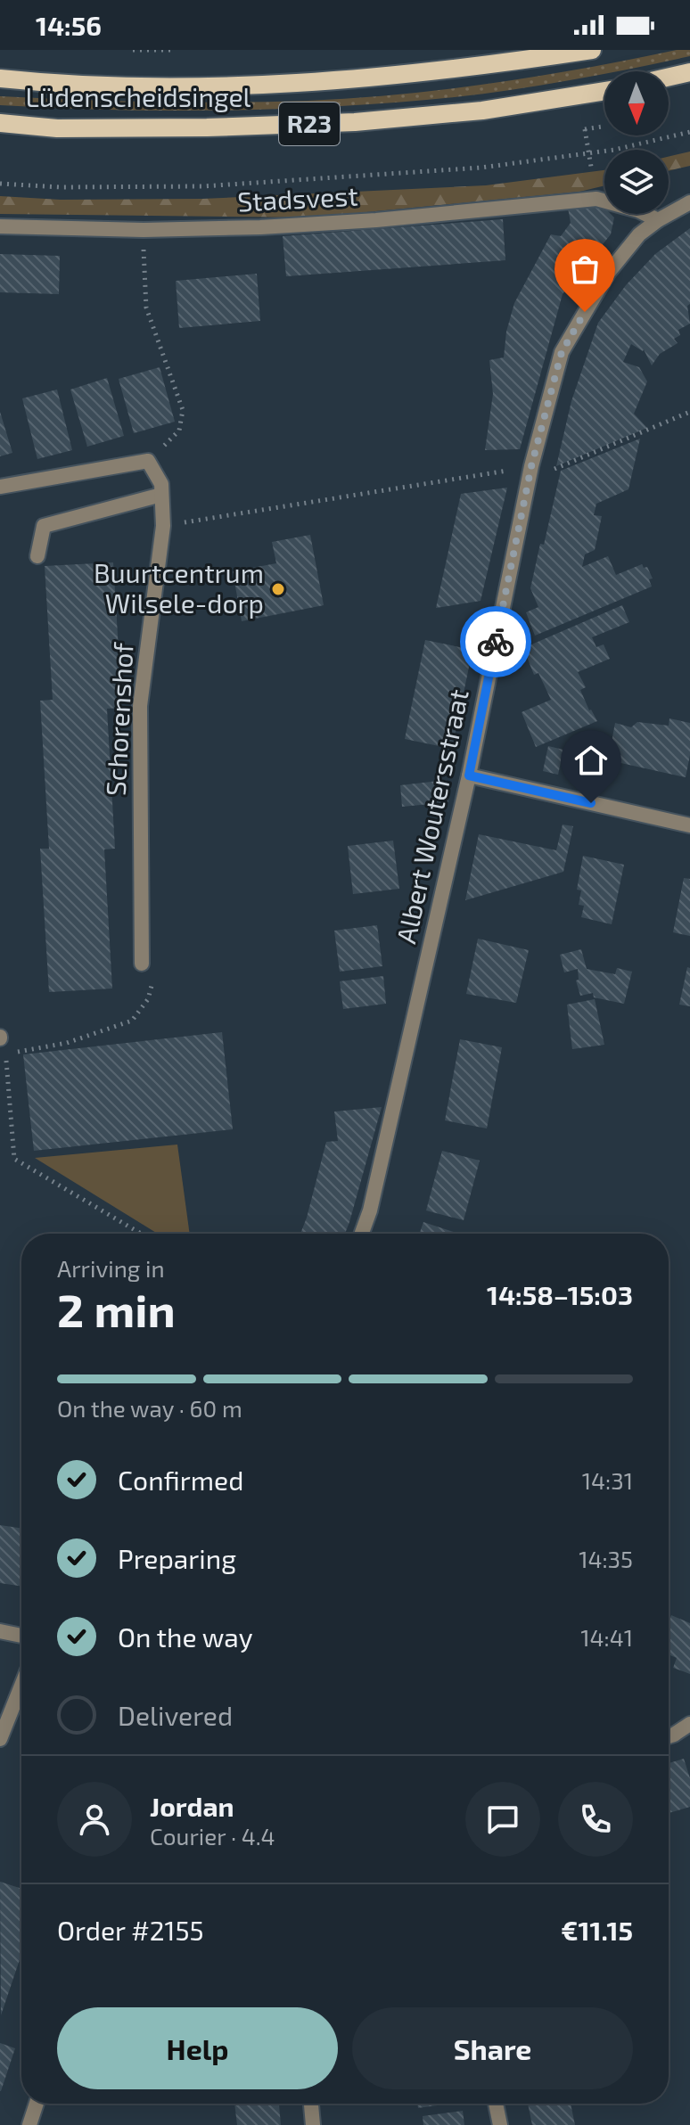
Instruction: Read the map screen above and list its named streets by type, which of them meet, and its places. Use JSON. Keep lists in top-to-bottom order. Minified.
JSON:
{"streets":{"main road":["Lüdenscheidsingel","R23"],"street":["Stadsvest","Schorenshof","Albert Woutersstraat"]},"crossings":[["Stadsvest","Albert Woutersstraat"]],"places":["Buurtcentrum Wilsele-dorp"],"north":"bottom","page":{"status":"14:56","heading":["2 min","Arriving in","14:58–15:03"],"panel":["Jordan","Courier · 4.4","Order #2155","€11.15"],"bar":"On the way · 60 m","list":[["Confirmed","14:31"],["Preparing","14:35"],["On the way","14:41"],"Delivered"],"buttons":["Help","Share"]}}
